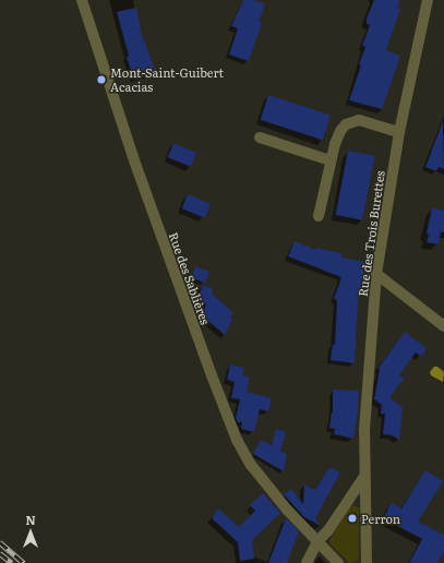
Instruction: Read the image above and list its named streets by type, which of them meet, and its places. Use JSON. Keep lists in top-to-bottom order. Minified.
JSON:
{"streets":{"street":["Rue des Trois Burettes","Rue des Sablières"]},"places":["Mont-Saint-Guibert Acacias","Perron"],"north":"top"}
